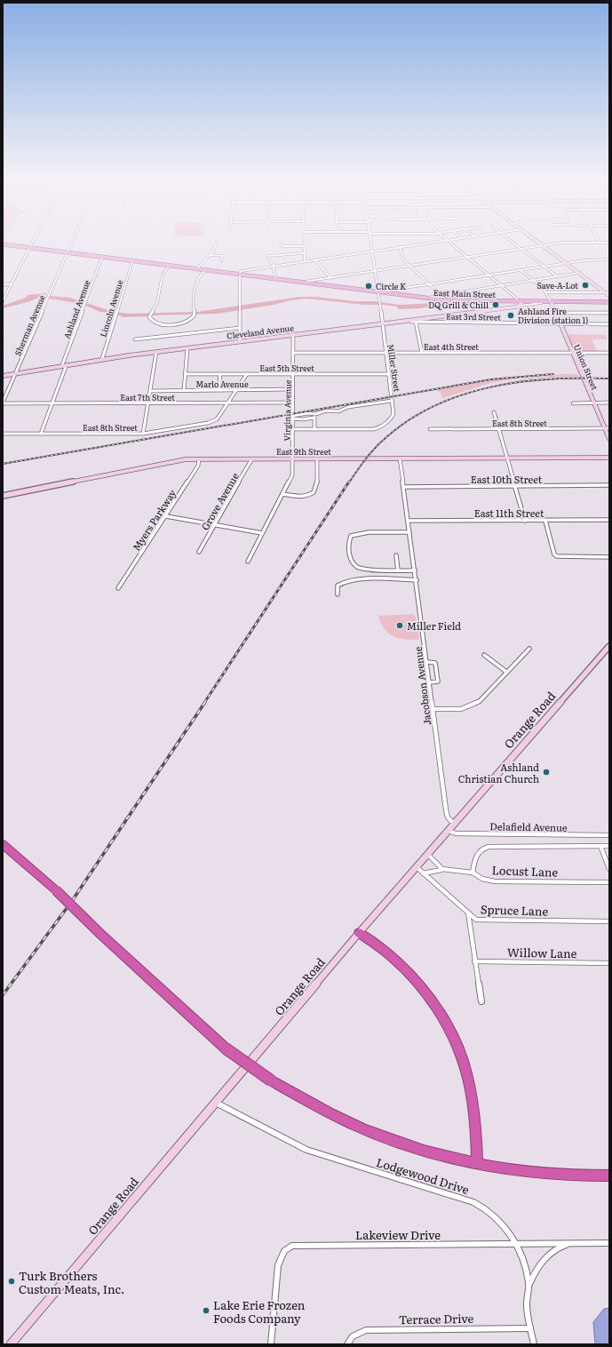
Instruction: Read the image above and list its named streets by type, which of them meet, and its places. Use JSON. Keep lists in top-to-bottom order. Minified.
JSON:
{"streets":{"main road":["East Main Street","Cleveland Avenue","Union Street","East 9th Street","Orange Road"],"street":["Lincoln Avenue","Ashland Avenue","East 3rd Street","Sherman Avenue","East 4th Street","East 5th Street","Miller Street","Marlo Avenue","East 7th Street","Virginia Avenue","East 8th Street","East 10th Street","Grove Avenue","East 11th Street","Myers Parkway","Jacobson Avenue","Delafield Avenue","Locust Lane","Spruce Lane","Willow Lane","Lodgewood Drive","Lakeview Drive","Terrace Drive"]},"crossings":[["East Main Street","Lincoln Avenue"],["East Main Street","Ashland Avenue"],["East Main Street","Sherman Avenue"],["East Main Street","Cleveland Avenue"],["East Main Street","Union Street"],["East Main Street","Miller Street"],["Lincoln Avenue","Cleveland Avenue"],["Ashland Avenue","Cleveland Avenue"],["Ashland Avenue","East 7th Street"],["Ashland Avenue","East 8th Street"],["East 3rd Street","Cleveland Avenue"],["East 3rd Street","Union Street"],["Sherman Avenue","Cleveland Avenue"],["Sherman Avenue","East 7th Street"],["Cleveland Avenue","Miller Street"],["Cleveland Avenue","Virginia Avenue"],["East 4th Street","Union Street"],["East 4th Street","Miller Street"],["East 4th Street","Virginia Avenue"],["Union Street","East 8th Street"],["East 5th Street","Miller Street"],["East 5th Street","Virginia Avenue"],["Marlo Avenue","Virginia Avenue"],["East 7th Street","Virginia Avenue"],["East 7th Street","East 8th Street"],["Virginia Avenue","East 9th Street"],["East 9th Street","Grove Avenue"],["East 9th Street","Myers Parkway"],["East 9th Street","Jacobson Avenue"],["East 10th Street","Jacobson Avenue"],["East 11th Street","Jacobson Avenue"],["Jacobson Avenue","Orange Road"],["Orange Road","Delafield Avenue"],["Orange Road","Spruce Lane"],["Orange Road","Lodgewood Drive"],["Locust Lane","Spruce Lane"],["Lodgewood Drive","Lakeview Drive"],["Lodgewood Drive","Terrace Drive"]],"places":["Save-A-Lot","Circle K","DQ Grill & Chill","Ashland Fire Division (station 1)","Miller Field","Ashland Christian Church","Turk Brothers Custom Meats, Inc.","Lake Erie Frozen Foods Company"]}
